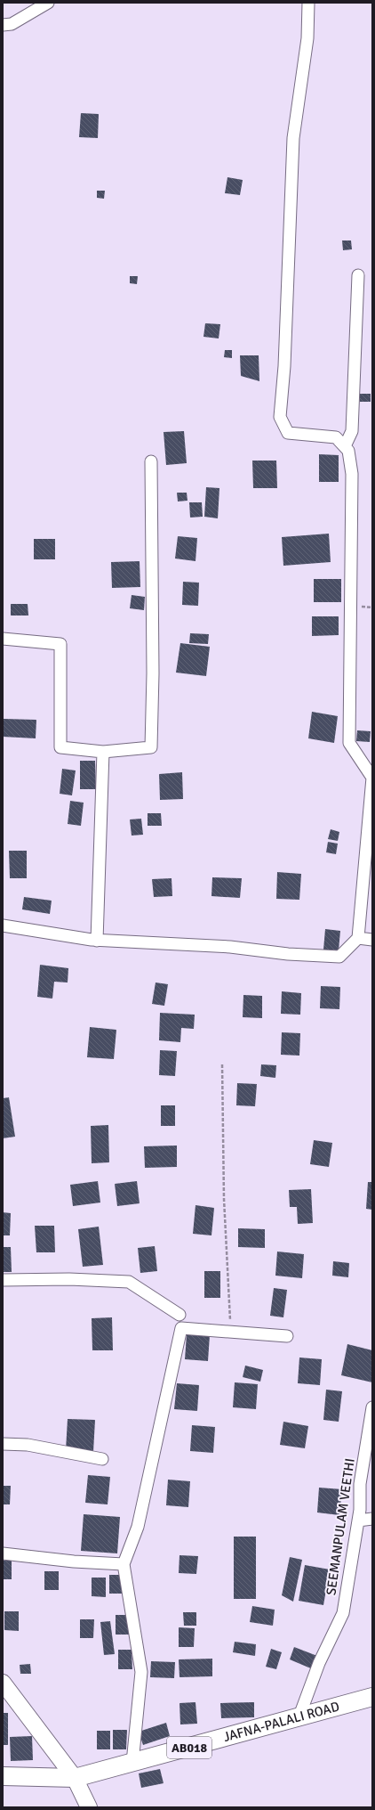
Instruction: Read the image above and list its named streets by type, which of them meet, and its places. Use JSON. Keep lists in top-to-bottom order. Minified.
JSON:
{"streets":{"main road":["JAFNA-PALALI ROAD","AB018"],"street":["SEEMANPULAM VEETHI"]},"crossings":[["SEEMANPULAM VEETHI","JAFNA-PALALI ROAD"]]}
